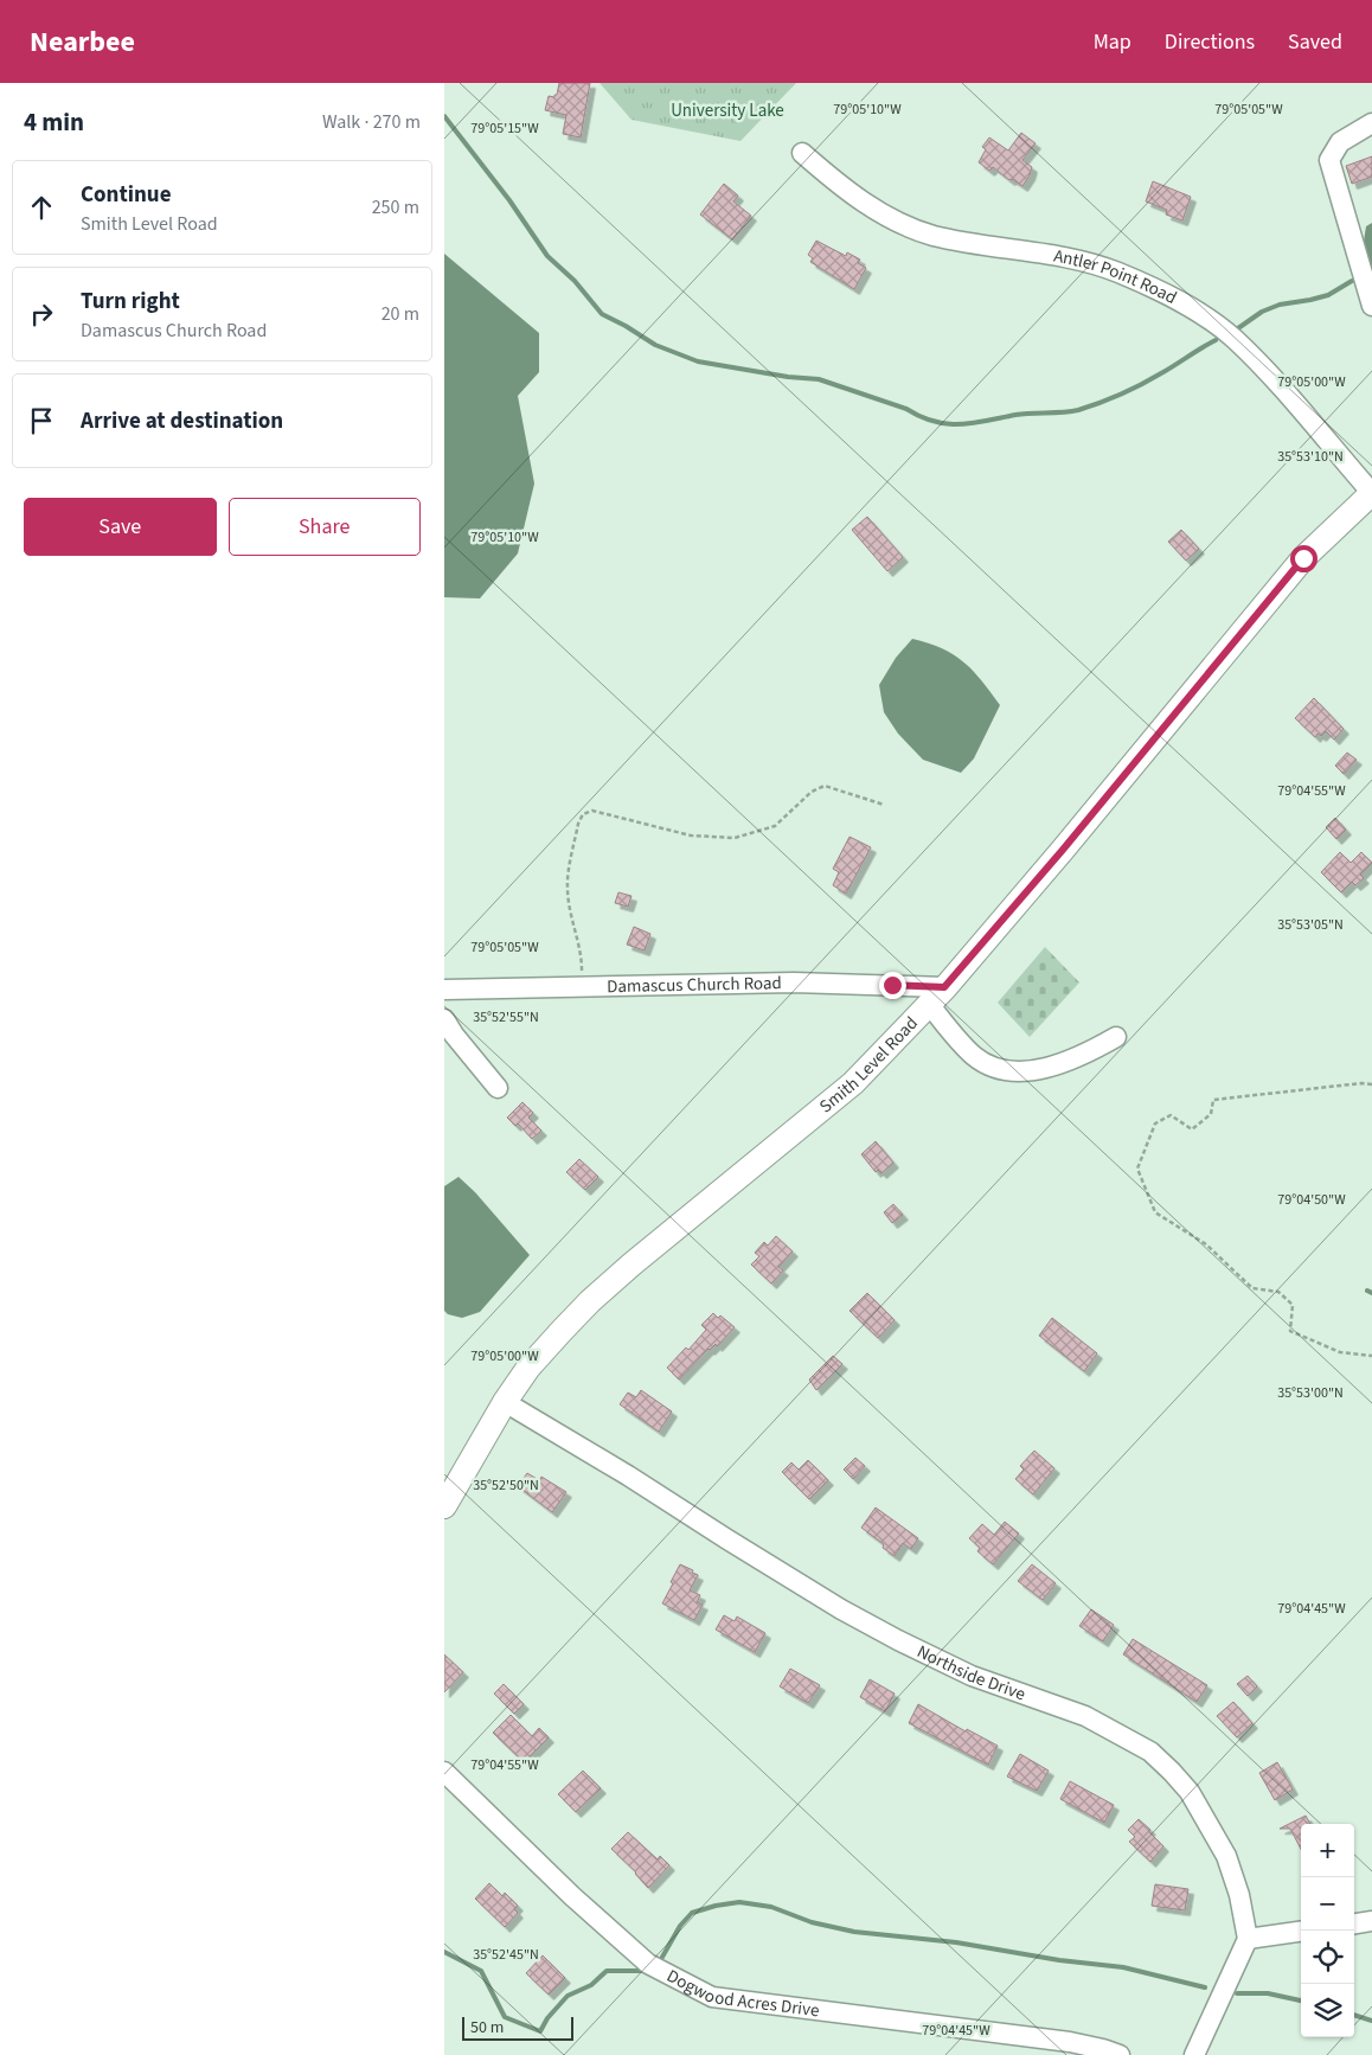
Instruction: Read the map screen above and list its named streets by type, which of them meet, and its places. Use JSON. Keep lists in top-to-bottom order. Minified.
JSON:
{"streets":{"main road":["Smith Level Road"],"street":["Antler Point Road","Damascus Church Road","Northside Drive","Dogwood Acres Drive"]},"crossings":[["Antler Point Road","Smith Level Road"],["Damascus Church Road","Smith Level Road"],["Smith Level Road","Northside Drive"]],"parks":["University Lake"],"scale_bar":"50 m","page":{"header":"Nearbee","nav":["Map","Directions","Saved"],"heading":["4 min","Walk · 270 m"],"list":[["Continue","Smith Level Road","250 m"],["Turn right","Damascus Church Road","20 m"],"Arrive at destination"],"buttons":["Save","Share"],"map_buttons":["+","−"],"scale":"50 m"},"coordinates":["79°05'10\"W","79°05'05\"W","79°05'15\"W","79°05'00\"W","35°53'10\"N","79°04'55\"W","35°53'05\"N","35°52'55\"N","79°04'50\"W","35°53'00\"N","35°52'50\"N","79°04'45\"W","35°52'45\"N"]}
